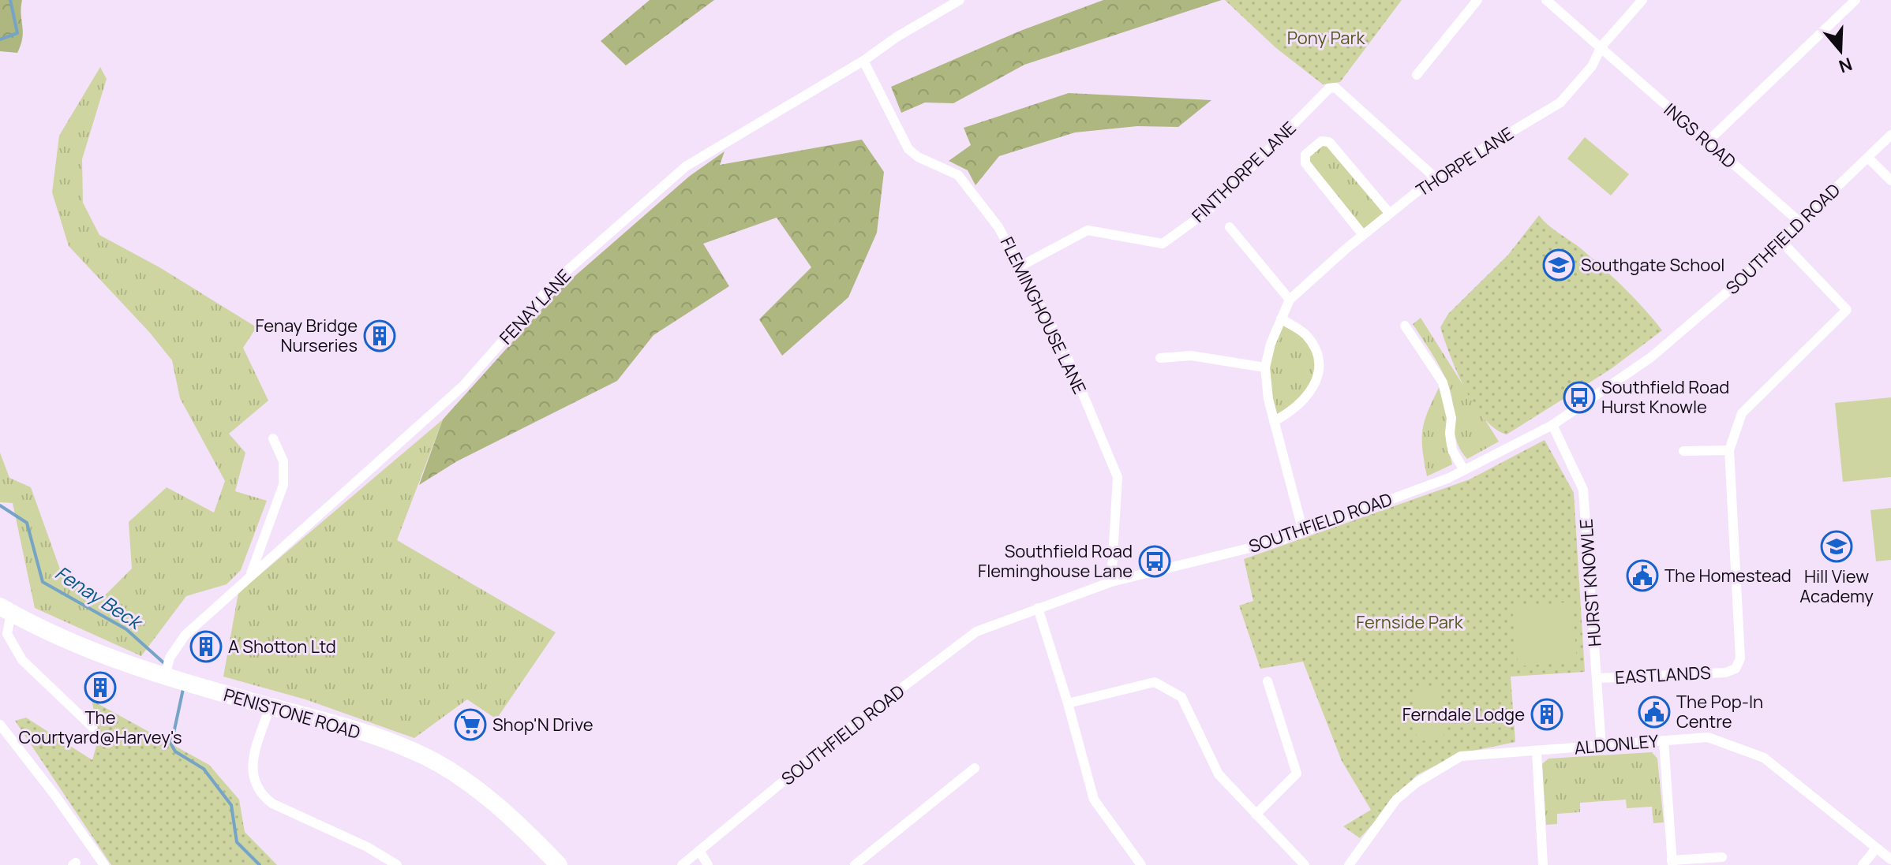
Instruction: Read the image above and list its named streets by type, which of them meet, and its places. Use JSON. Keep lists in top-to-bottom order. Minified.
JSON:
{"streets":{"highway":["PENISTONE ROAD"],"street":["INGS ROAD","THORPE LANE","FINTHORPE LANE","SOUTHFIELD ROAD","FENAY LANE","FLEMINGHOUSE LANE","HURST KNOWLE","EASTLANDS","ALDONLEY"]},"crossings":[["INGS ROAD","THORPE LANE"],["INGS ROAD","SOUTHFIELD ROAD"],["THORPE LANE","FINTHORPE LANE"],["THORPE LANE","SOUTHFIELD ROAD"],["FINTHORPE LANE","FLEMINGHOUSE LANE"],["SOUTHFIELD ROAD","FLEMINGHOUSE LANE"],["SOUTHFIELD ROAD","HURST KNOWLE"],["SOUTHFIELD ROAD","EASTLANDS"],["FENAY LANE","FLEMINGHOUSE LANE"],["FENAY LANE","PENISTONE ROAD"],["HURST KNOWLE","EASTLANDS"],["HURST KNOWLE","ALDONLEY"]],"water":["Fenay Beck"],"parks":["Pony Park","Fernside Park"],"places":{"school or university":["Southgate School","Hill View Academy"],"building":["Fenay Bridge Nurseries","A Shotton Ltd","The Courtyard@Harvey's","Ferndale Lodge"],"bus stop":["Southfield Road Hurst Knowle","Southfield Road Fleminghouse Lane"],"public building":["The Homestead","The Pop-In Centre"],"supermarket":["Shop'N Drive"]},"north":"bottom"}
